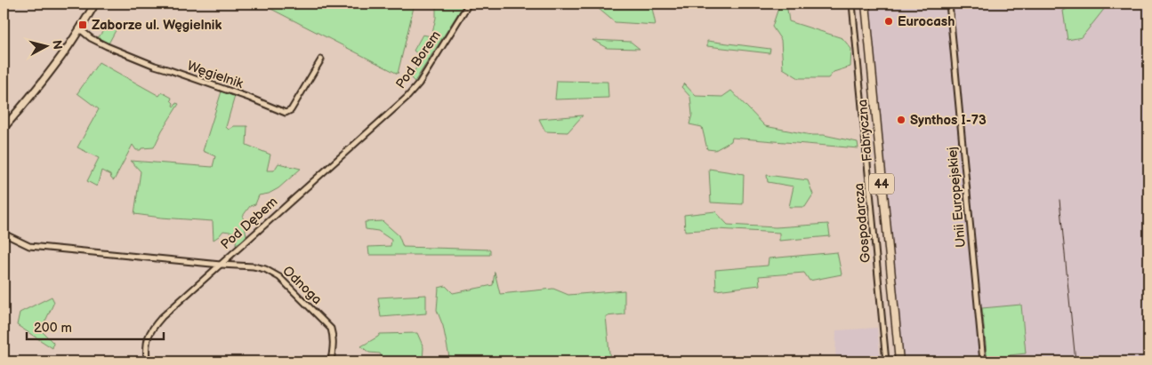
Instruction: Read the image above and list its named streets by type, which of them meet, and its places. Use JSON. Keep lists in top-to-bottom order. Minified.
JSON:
{"streets":{"main road":["Fabryczna","44"],"street":["Pod Borem","Węgielnik","Unii Europejskiej","Pod Dębem","Gospodarcza","Odnoga"]},"crossings":[["Pod Borem","Pod Dębem"],["Pod Dębem","Odnoga"]],"places":{"other":["Eurocash","Synthos I-73"],"transit":["Zaborze ul. Węgielnik"]},"scale_bar":"200 m","north":"right"}
